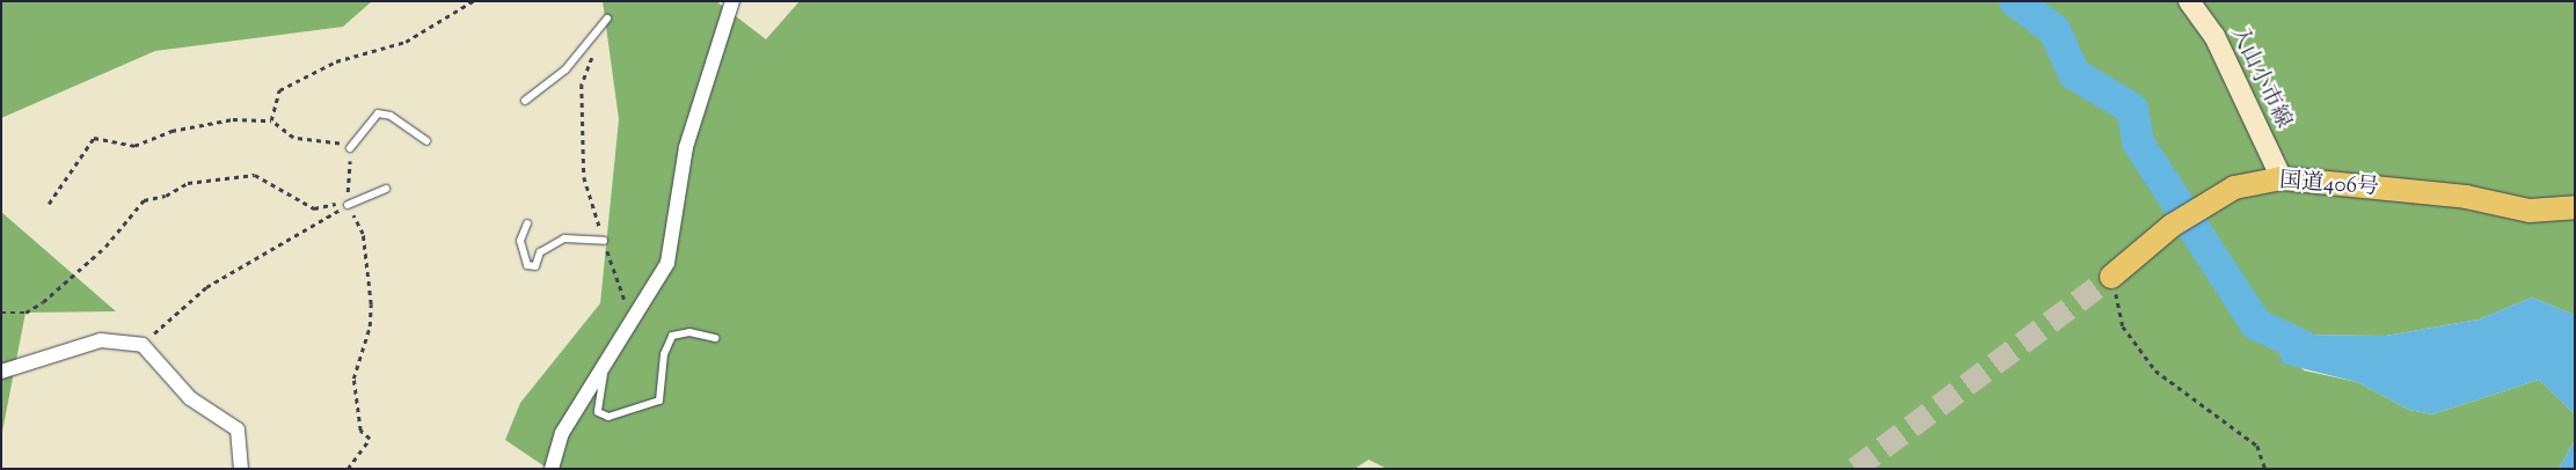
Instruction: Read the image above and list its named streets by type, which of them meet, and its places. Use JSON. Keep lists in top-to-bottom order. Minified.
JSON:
{"streets":{"highway":["国道406号"],"main road":["入山小市線"]},"crossings":[["入山小市線","国道406号"]]}
